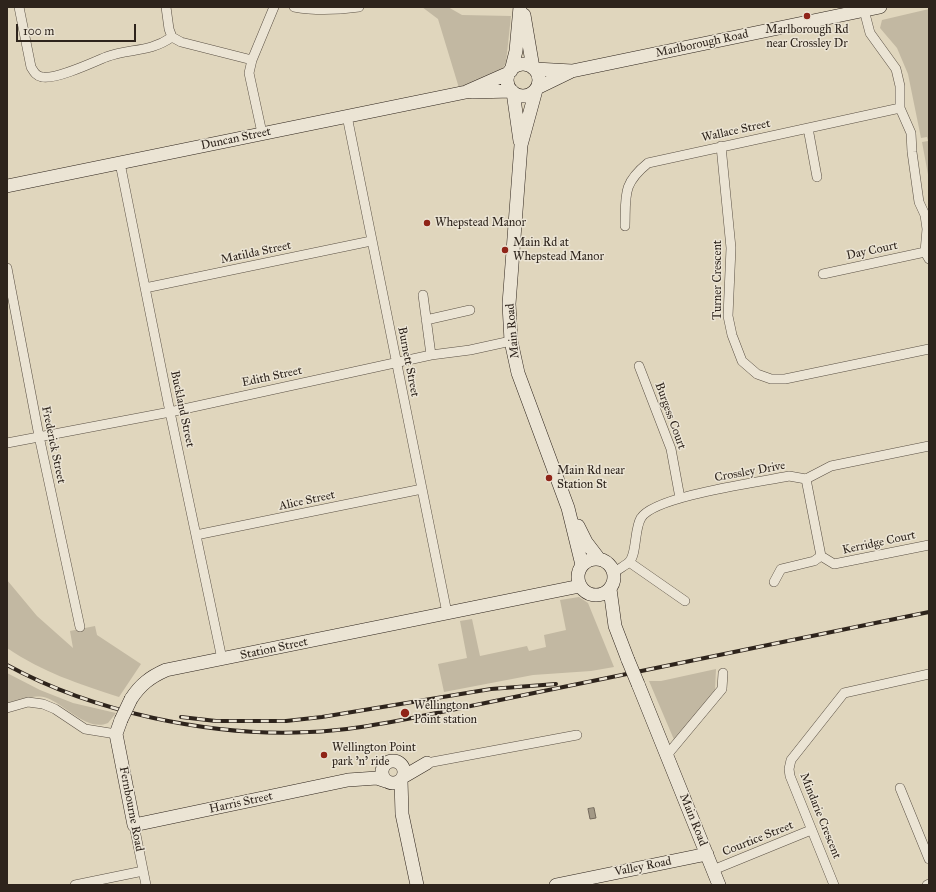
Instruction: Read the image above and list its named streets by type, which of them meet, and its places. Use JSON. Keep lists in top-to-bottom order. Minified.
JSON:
{"streets":{"street":["Marlborough Road","Wallace Street","Duncan Street","Day Court","Matilda Street","Turner Crescent","Main Road","Burnett Street","Edith Street","Buckland Street","Burgess Court","Frederick Street","Crossley Drive","Alice Street","Kerridge Court","Station Street","Harris Street","Fernbourne Road","Mindarie Crescent","Courtice Street","Valley Road"]},"crossings":[["Marlborough Road","Duncan Street"],["Marlborough Road","Main Road"],["Wallace Street","Turner Crescent"],["Duncan Street","Main Road"],["Duncan Street","Burnett Street"],["Duncan Street","Buckland Street"],["Matilda Street","Burnett Street"],["Matilda Street","Buckland Street"],["Main Road","Edith Street"],["Main Road","Station Street"],["Main Road","Courtice Street"],["Main Road","Valley Road"],["Burnett Street","Edith Street"],["Burnett Street","Alice Street"],["Burnett Street","Station Street"],["Edith Street","Buckland Street"],["Edith Street","Frederick Street"],["Buckland Street","Alice Street"],["Buckland Street","Station Street"],["Burgess Court","Crossley Drive"],["Station Street","Fernbourne Road"],["Harris Street","Fernbourne Road"],["Mindarie Crescent","Courtice Street"]],"places":["Marlborough Rd near Crossley Dr","Whepstead Manor","Main Rd at Whepstead Manor","Main Rd near Station St","Wellington Point station","Wellington Point park 'n' ride"],"scale_bar":"100 m"}
